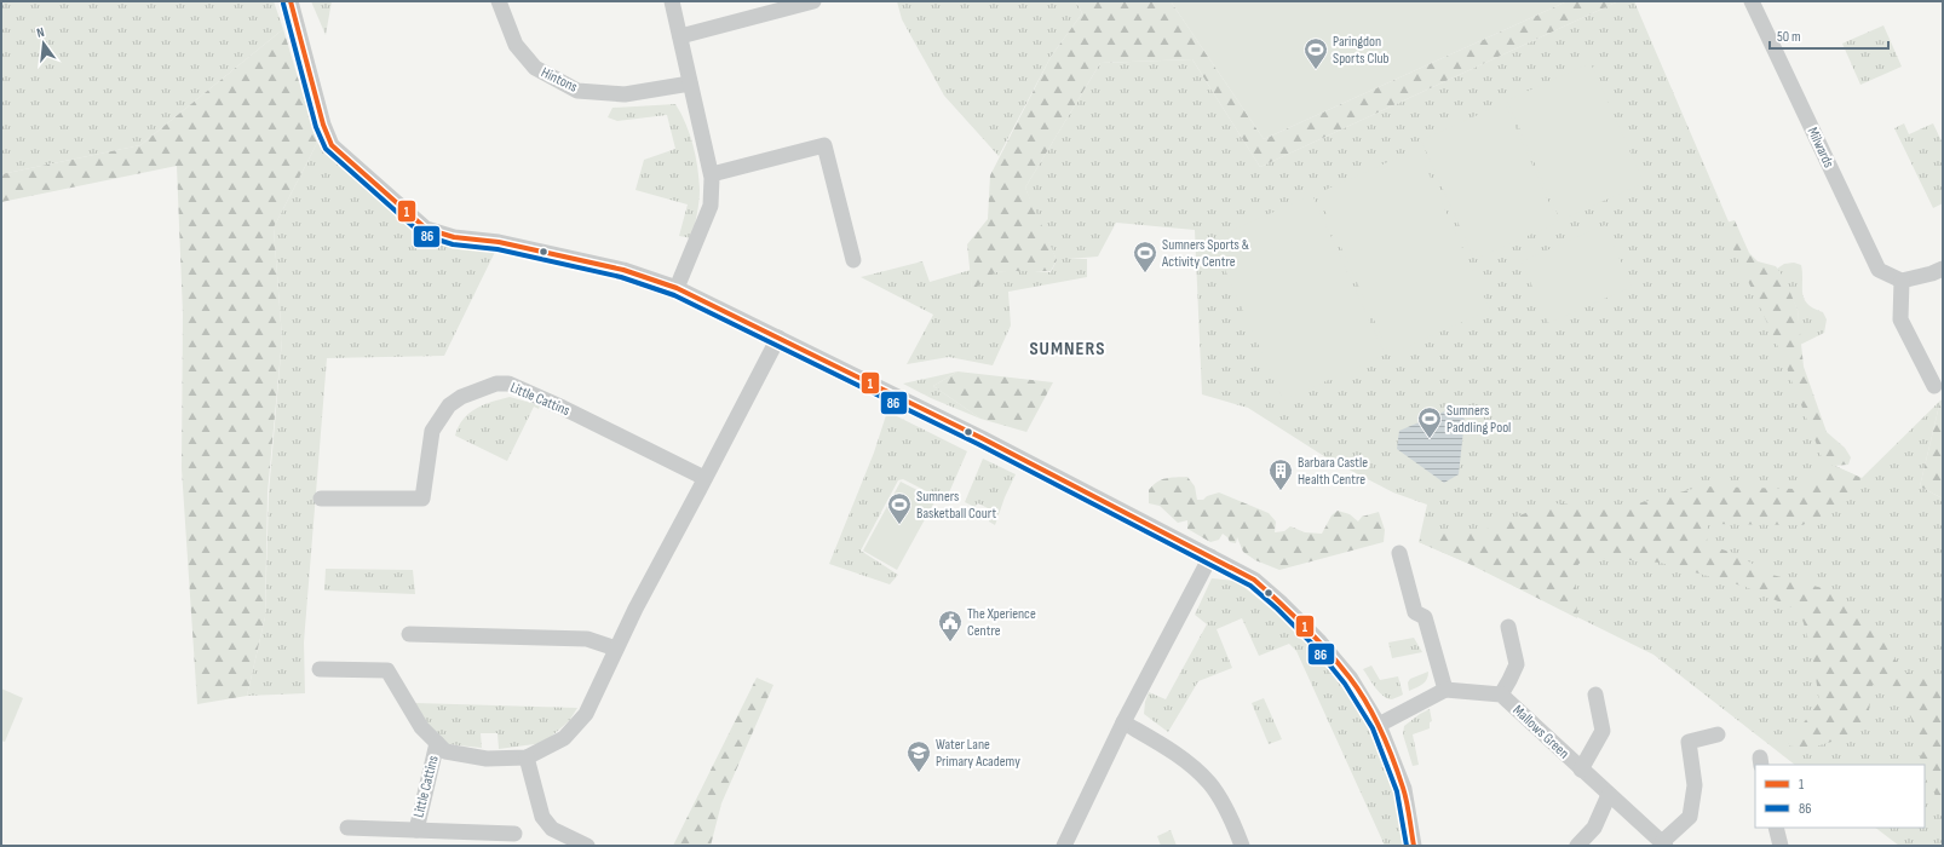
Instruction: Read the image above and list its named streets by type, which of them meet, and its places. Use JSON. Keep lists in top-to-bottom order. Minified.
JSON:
{"streets":{"street":["Hintons","Milwards","Little Cattins","Mallows Green"]},"districts":["SUMNERS"],"places":{"sports":["Paringdon Sports Club","Sumners Sports & Activity Centre","Sumners Paddling Pool","Sumners Basketball Court"],"building":["Barbara Castle Health Centre"],"public building":["The Xperience Centre"],"school or university":["Water Lane Primary Academy"]},"lines":["transit line 1","transit line 86"],"legend":["1","86"],"scale_bar":"50 m","north":"top"}
